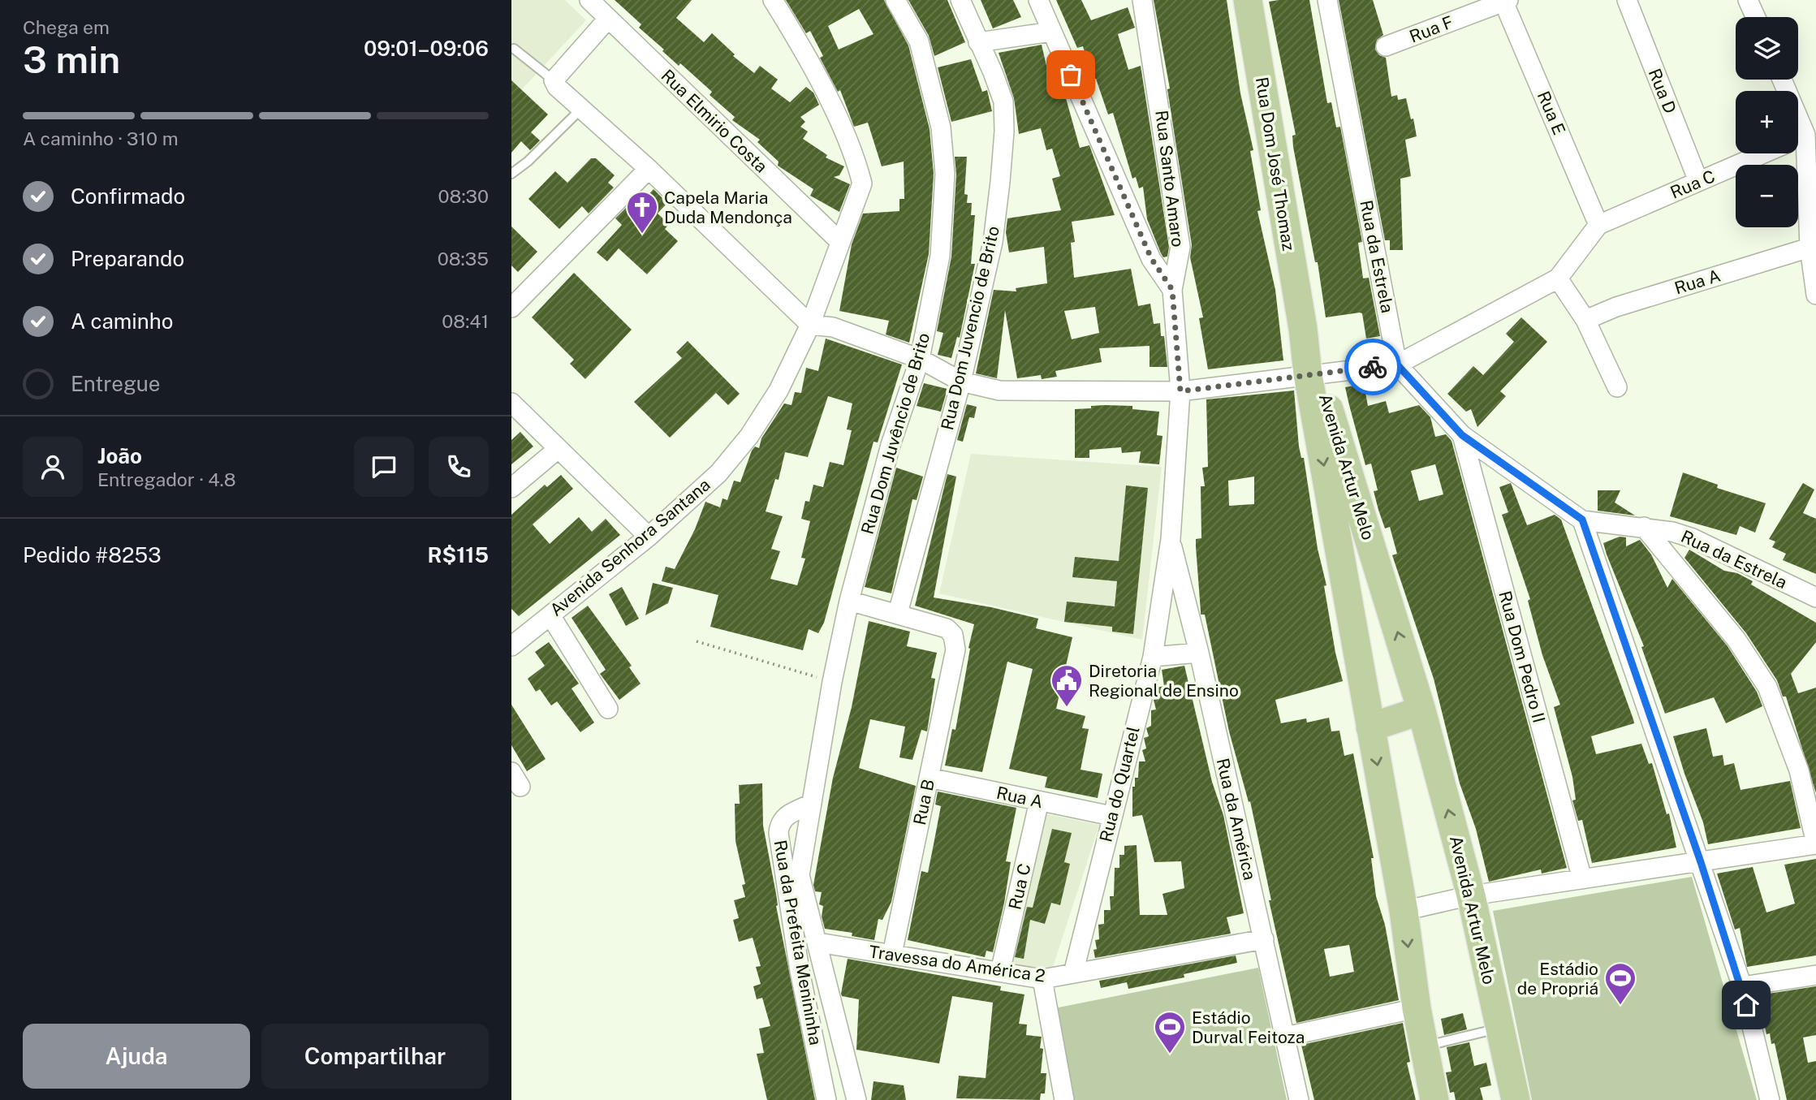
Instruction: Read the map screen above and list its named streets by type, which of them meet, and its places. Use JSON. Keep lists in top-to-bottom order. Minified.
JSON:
{"streets":{"main road":["Rua Dom José Thomaz","Avenida Artur Melo"],"street":["Rua F","Rua D","Rua E","Rua Elmirio Costa","Rua Santo Amaro","Rua C","Rua da Estrela","Rua A","Rua Dom Juvencio de Brito","Rua Dom Juvêncio de Brito","Avenida Senhora Santana","Rua Dom Pedro II","Rua do Quartel","Rua B","Rua da América","Rua da Prefeita Menininha","Travessa do América 2"]},"crossings":[["Rua F","Rua E"],["Rua D","Rua C"],["Rua E","Rua C"],["Rua Elmirio Costa","Avenida Senhora Santana"],["Rua Dom José Thomaz","Avenida Artur Melo"],["Rua Santo Amaro","Rua do Quartel"],["Rua C","Rua A"],["Rua C","Travessa do América 2"],["Rua da Estrela","Rua Dom Pedro II"],["Rua A","Rua do Quartel"],["Rua A","Rua B"],["Rua Dom Juvencio de Brito","Rua B"],["Rua Dom Juvêncio de Brito","Rua da Prefeita Menininha"],["Rua do Quartel","Rua da América"],["Rua do Quartel","Travessa do América 2"],["Rua B","Travessa do América 2"],["Rua da América","Travessa do América 2"]],"places":{"church":["Capela Maria Duda Mendonça"],"public building":["Diretoria Regional de Ensino"],"sports":["Estádio de Propriá","Estádio Durval Feitoza"]},"page":{"heading":["3 min","Chega em","09:01–09:06"],"panel":["João","Entregador · 4.8","Pedido #8253","R$115"],"map_buttons":["+","−"],"bar":"A caminho · 310 m","list":[["Confirmado","08:30"],["Preparando","08:35"],["A caminho","08:41"],"Entregue"],"buttons":["Ajuda","Compartilhar"]}}
